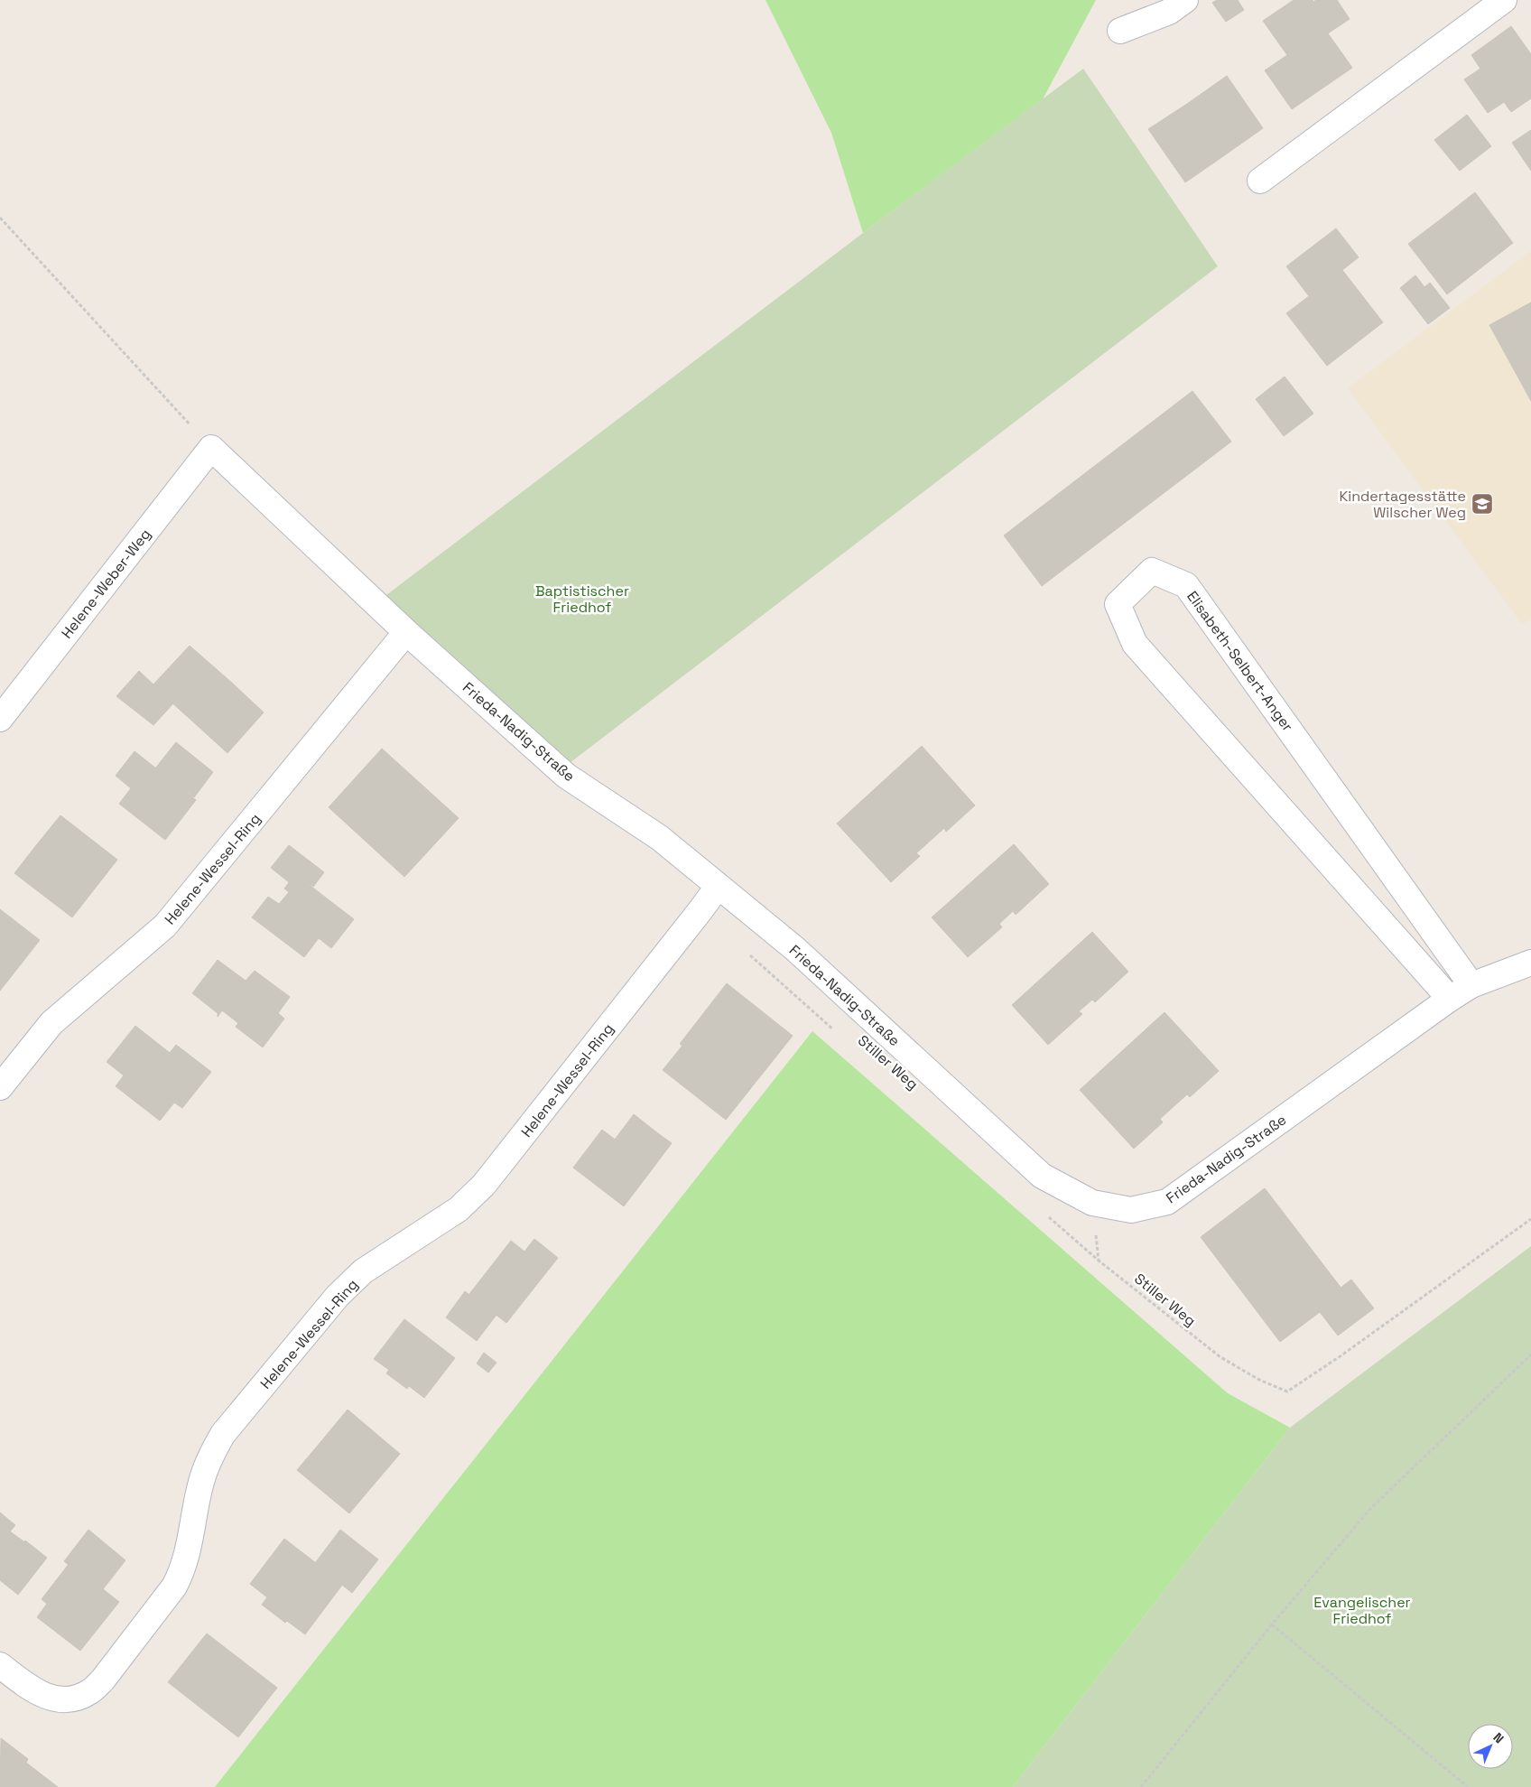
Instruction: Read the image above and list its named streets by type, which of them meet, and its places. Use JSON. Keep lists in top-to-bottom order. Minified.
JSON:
{"streets":{"street":["Helene-Weber-Weg","Elisabeth-Selbert-Anger","Frieda-Nadig-Straße","Helene-Wessel-Ring"],"path":["Stiller Weg"]},"crossings":[["Helene-Weber-Weg","Frieda-Nadig-Straße"],["Elisabeth-Selbert-Anger","Frieda-Nadig-Straße"],["Frieda-Nadig-Straße","Helene-Wessel-Ring"]],"parks":["Baptistischer Friedhof","Evangelischer Friedhof"],"places":{"school or university":["Kindertagesstätte Wilscher Weg"]},"north":"top right"}
